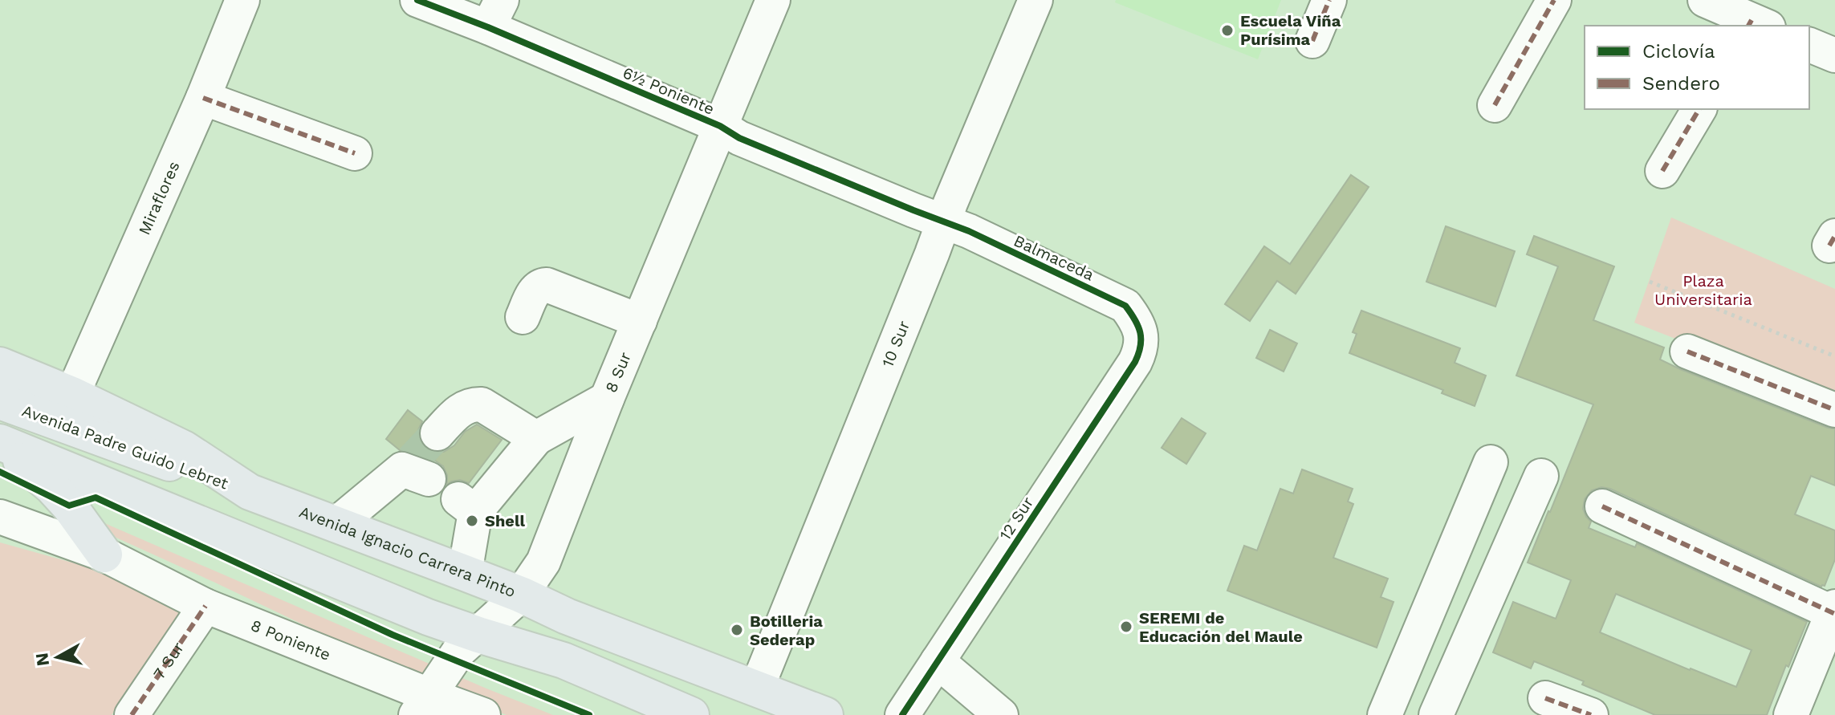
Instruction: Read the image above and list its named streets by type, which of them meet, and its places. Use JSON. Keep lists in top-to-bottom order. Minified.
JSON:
{"streets":{"main road":["Avenida Padre Guido Lebret","Avenida Ignacio Carrera Pinto"],"street":["6½ Poniente","Miraflores","Balmaceda","10 Sur","8 Sur","12 Sur","8 Poniente","7 Sur"]},"crossings":[["6½ Poniente","Balmaceda"],["6½ Poniente","10 Sur"],["6½ Poniente","8 Sur"],["Miraflores","Avenida Ignacio Carrera Pinto"],["Balmaceda","10 Sur"],["Balmaceda","12 Sur"],["10 Sur","Avenida Ignacio Carrera Pinto"],["8 Sur","Avenida Ignacio Carrera Pinto"],["8 Sur","8 Poniente"],["Avenida Padre Guido Lebret","Avenida Ignacio Carrera Pinto"],["8 Poniente","7 Sur"]],"parks":["Plaza Universitaria"],"places":["Escuela Viña Purísima","Shell","SEREMI de Educación del Maule","Botilleria Sederap"],"legend":["Ciclovía","Sendero"],"north":"left"}
